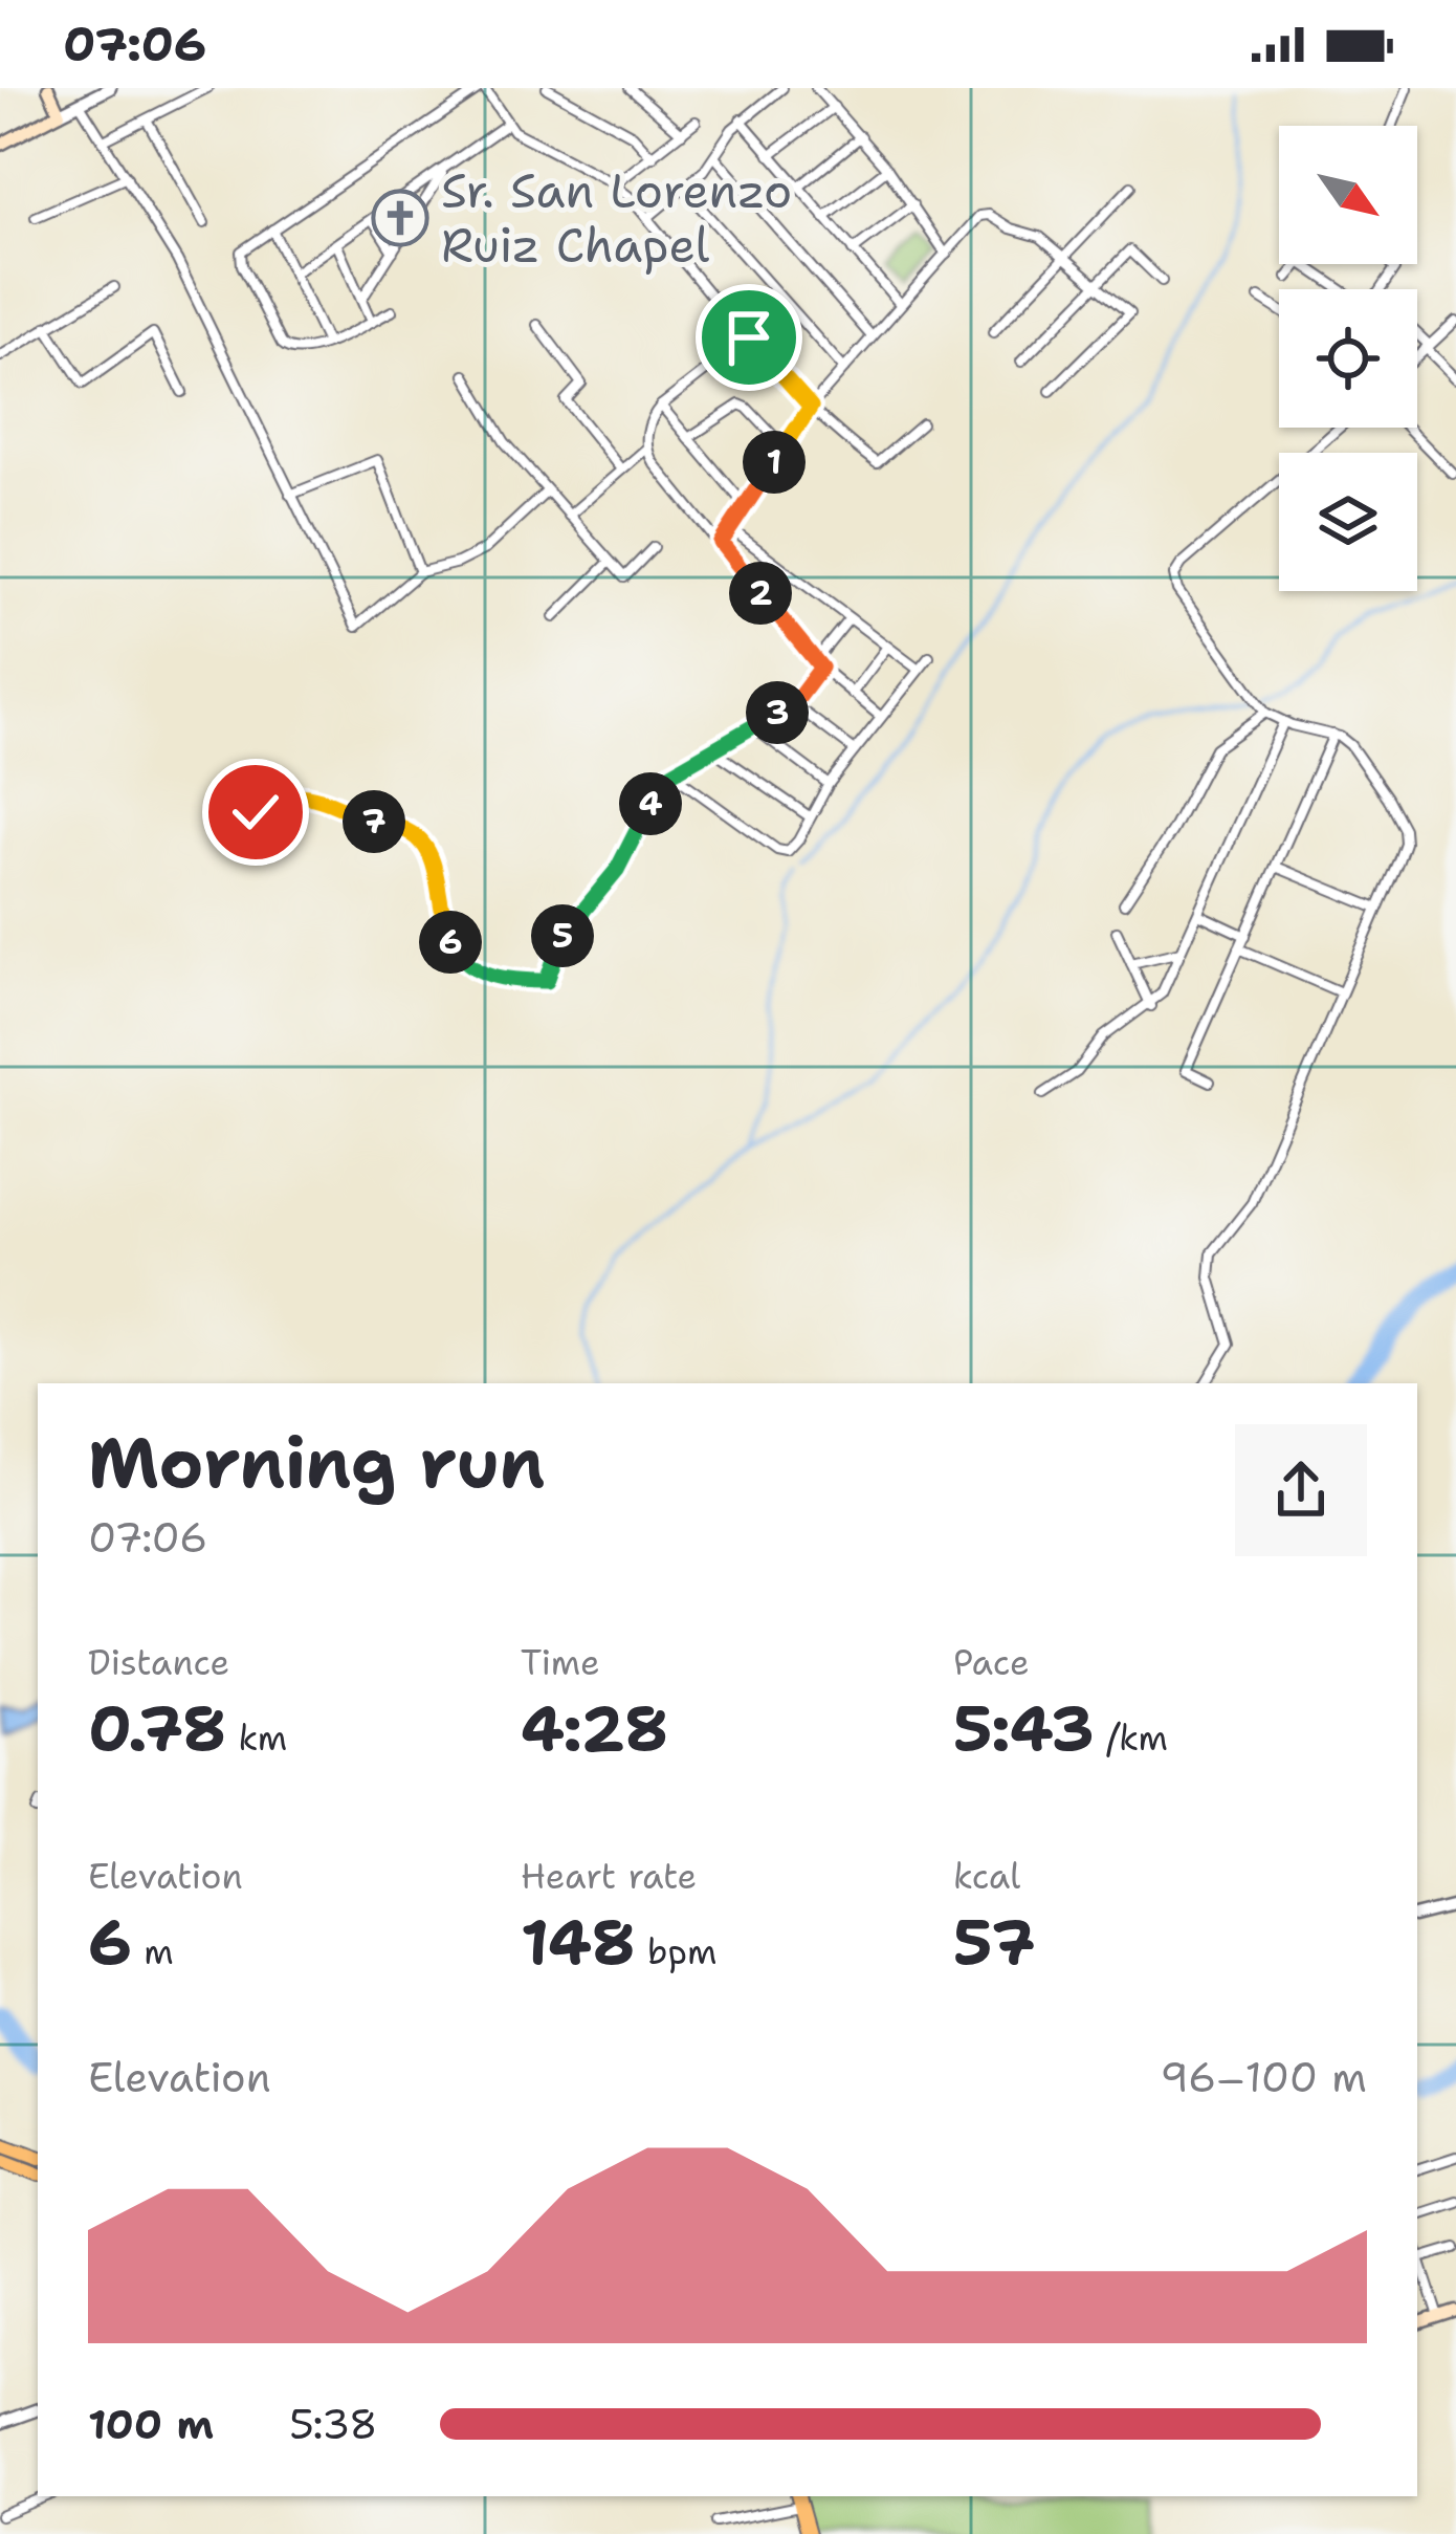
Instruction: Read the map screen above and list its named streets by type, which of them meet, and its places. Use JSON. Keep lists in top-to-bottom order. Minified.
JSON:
{"places":{"church":["Sr. San Lorenzo Ruiz Chapel"]},"north":"bottom right","page":{"status":"07:06","pins":["1","2","3","4","7","5","6"],"heading":["Morning run","07:06"],"stats":[["Distance","0.78 km"],["Time","4:28"],["Pace","5:43 /km"],["Elevation","6 m"],["Heart rate","148 bpm"],["kcal","57"]],"chart":["Elevation","96–100 m"],"list":[{"name":"100 m","note":"5:38"}]}}
